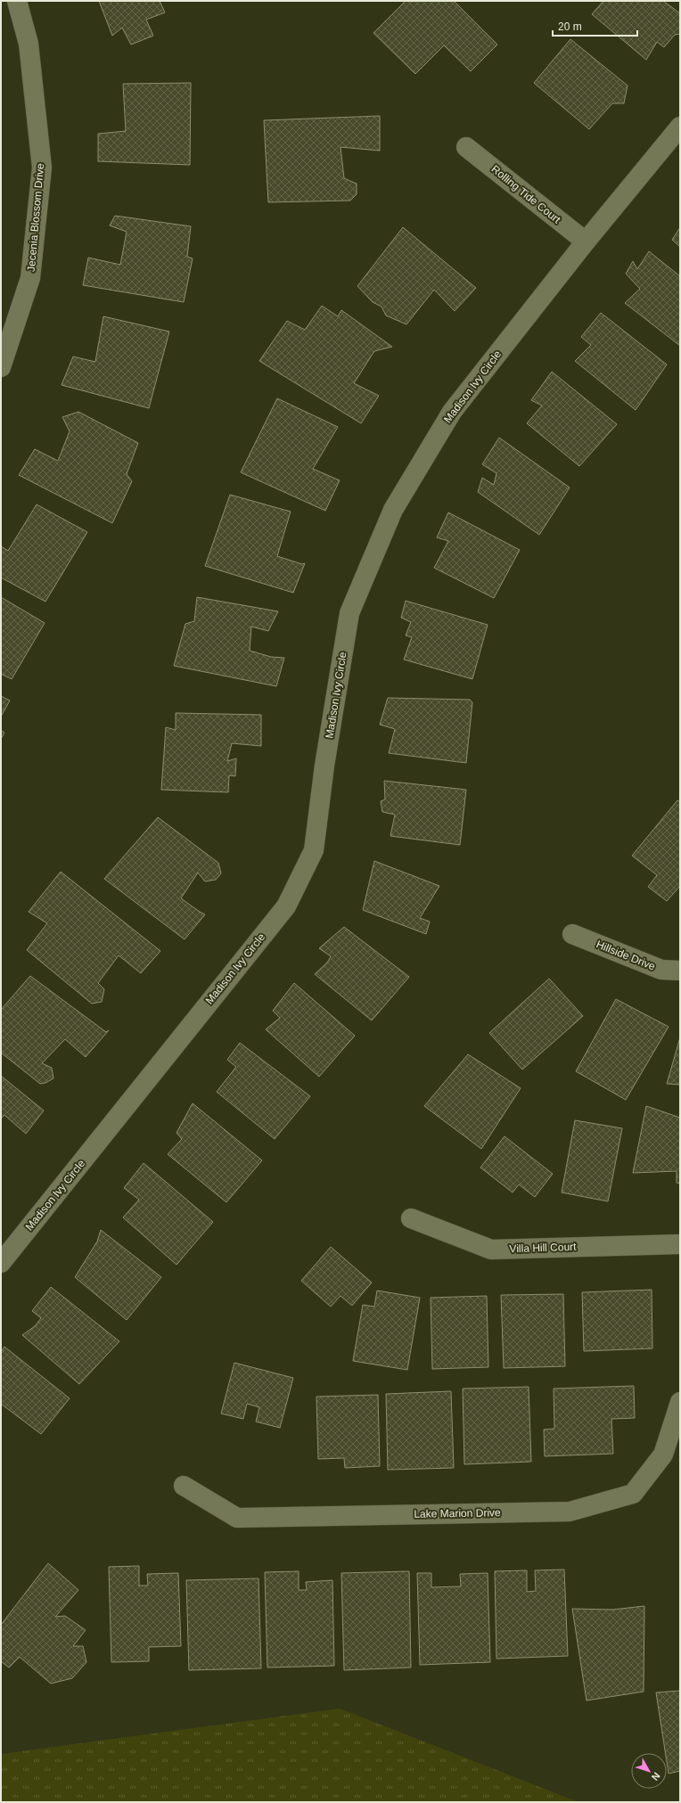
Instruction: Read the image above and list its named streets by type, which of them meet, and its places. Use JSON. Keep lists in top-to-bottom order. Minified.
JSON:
{"streets":{"street":["Rolling Tide Court","Jecenia Blossom Drive","Madison Ivy Circle","Hillside Drive","Villa Hill Court","Lake Marion Drive"]},"crossings":[["Rolling Tide Court","Madison Ivy Circle"]],"scale_bar":"20 m","north":"bottom right"}
